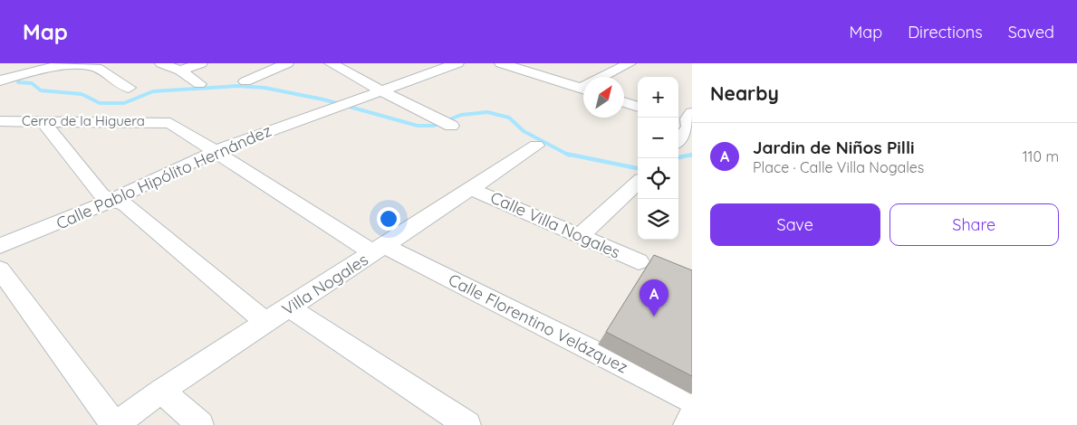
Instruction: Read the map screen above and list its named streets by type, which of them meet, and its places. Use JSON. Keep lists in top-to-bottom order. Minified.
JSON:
{"streets":{"street":["Cerro de la Higuera","Calle Pablo Hipólito Hernández","Calle Villa Nogales","Villa Nogales","Calle Florentino Velázquez"]},"crossings":[["Cerro de la Higuera","Calle Florentino Velázquez"],["Calle Pablo Hipólito Hernández","Calle Florentino Velázquez"],["Calle Villa Nogales","Villa Nogales"],["Villa Nogales","Calle Florentino Velázquez"]],"north":"top right","page":{"header":"Map","nav":["Map","Directions","Saved"],"heading":"Nearby","map_buttons":["+","−"],"list":[{"mark":"A","name":"Jardin de Niños Pilli","note":"Place · Calle Villa Nogales","value":"110 m"}],"buttons":["Save","Share"],"pins":"A"}}
